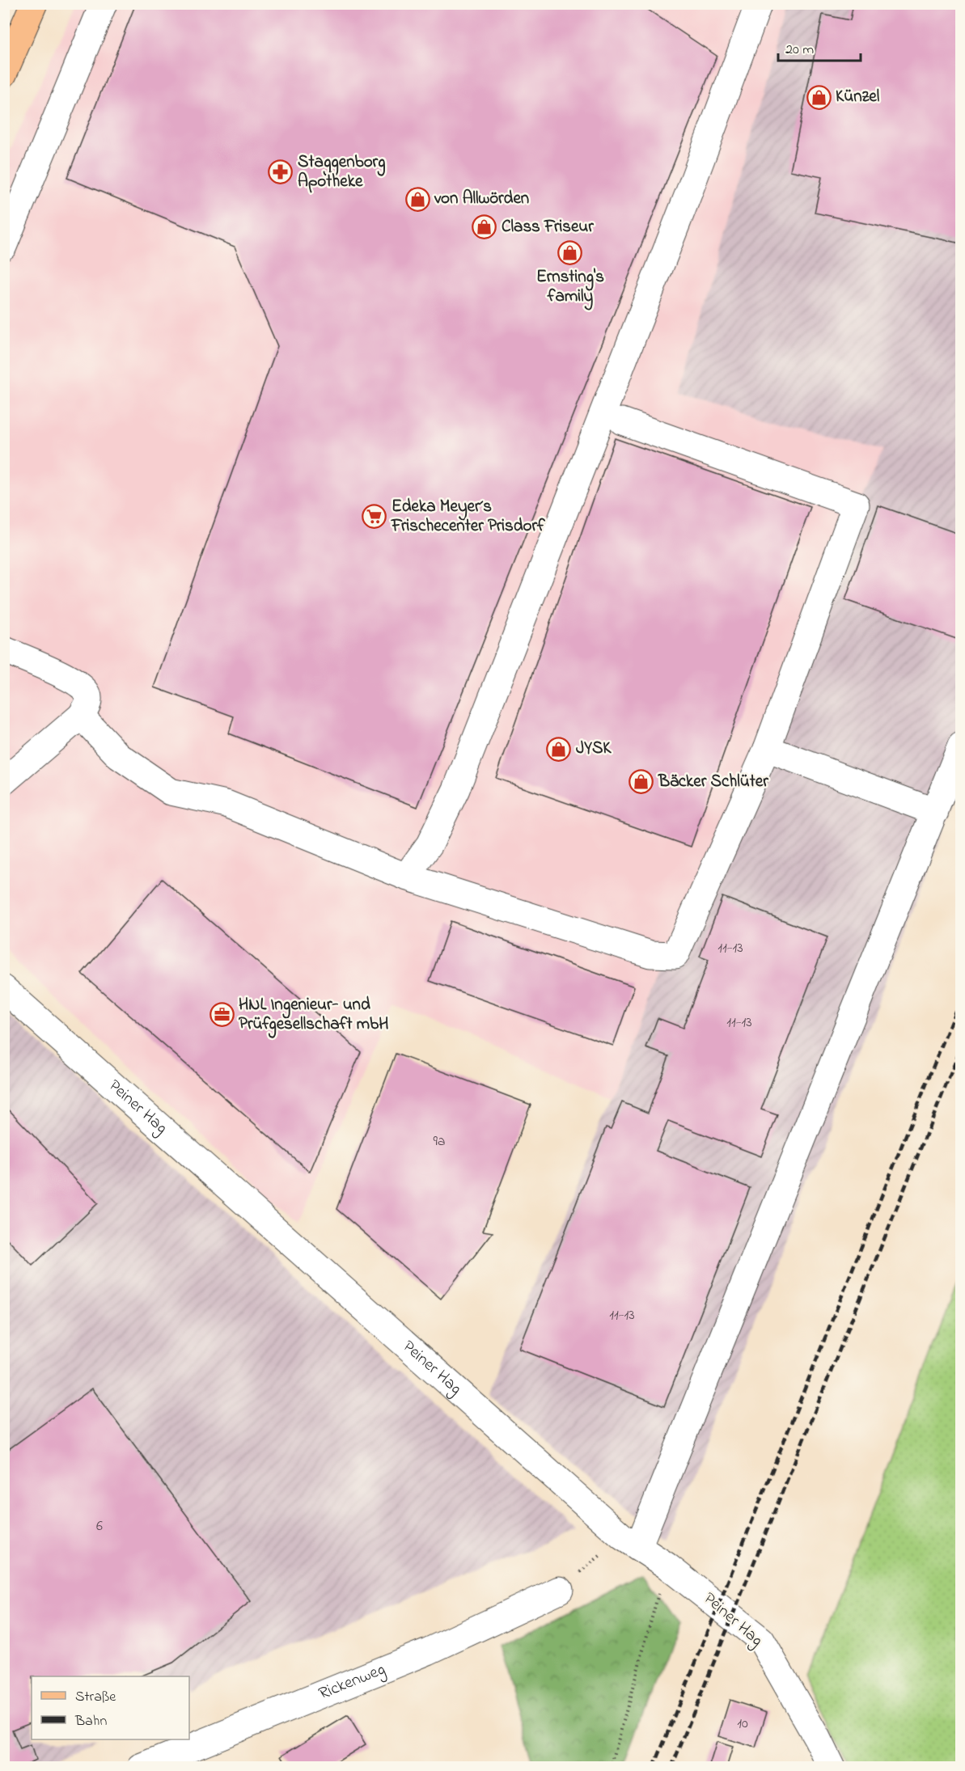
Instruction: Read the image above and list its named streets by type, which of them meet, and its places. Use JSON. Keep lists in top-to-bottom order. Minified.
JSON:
{"streets":{"street":["Peiner Hag","Rickenweg"]},"places":{"shop":["Künzel","von Allwörden","Class Friseur","Ernsting's family","JYSK","Bäcker Schlüter"],"pharmacy":["Staggenborg Apotheke"],"supermarket":["Edeka Meyer´s Frischecenter Prisdorf"],"office":["HNL Ingenieur- und Prüfgesellschaft mbH"]},"house_numbers":["11-13","11-13","9a","11-13","6","10"],"legend":["Straße","Bahn"],"scale_bar":"20 m"}
